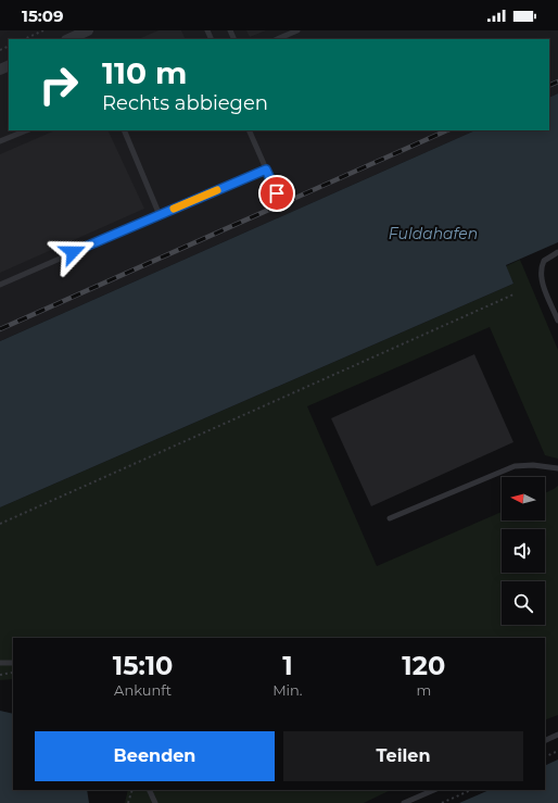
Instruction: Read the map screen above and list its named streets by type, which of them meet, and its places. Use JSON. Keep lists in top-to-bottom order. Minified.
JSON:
{"water":["Fuldahafen"],"north":"left","page":{"status":"15:09","turn":["110 m","Rechts abbiegen"],"eta":["15:10","Ankunft","1","Min.","120","m"],"buttons":["Beenden","Teilen"]}}
